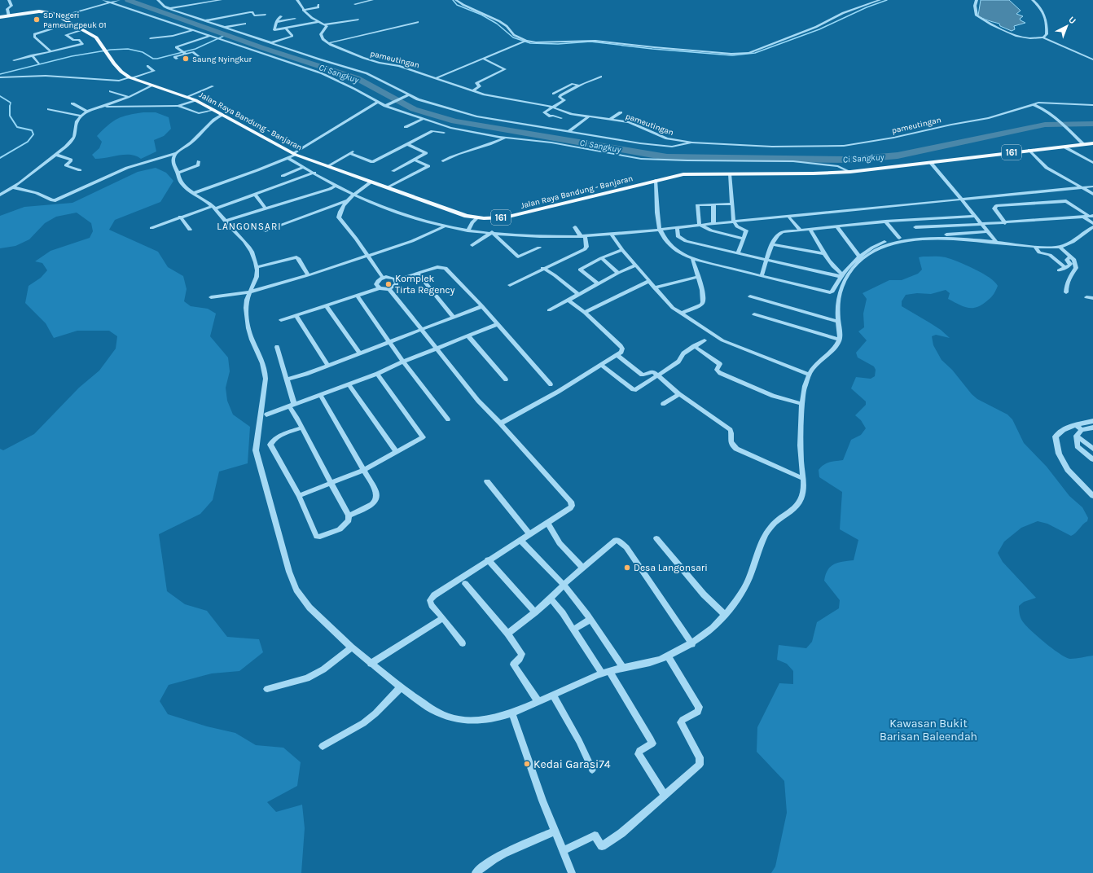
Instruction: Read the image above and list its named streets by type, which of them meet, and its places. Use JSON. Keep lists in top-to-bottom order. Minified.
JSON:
{"streets":{"main road":["Jalan Raya Bandung - Banjaran","161"],"street":["pameutingan"]},"districts":["LANGONSARI"],"water":["Ci Sangkuy"],"parks":["Kawasan Bukit Barisan Baleendah"],"places":["SD Negeri Pameungpeuk 01","Saung Nyingkur","Komplek Tirta Regency","Desa Langonsari","Kedai Garasi74"],"north":"top right"}
